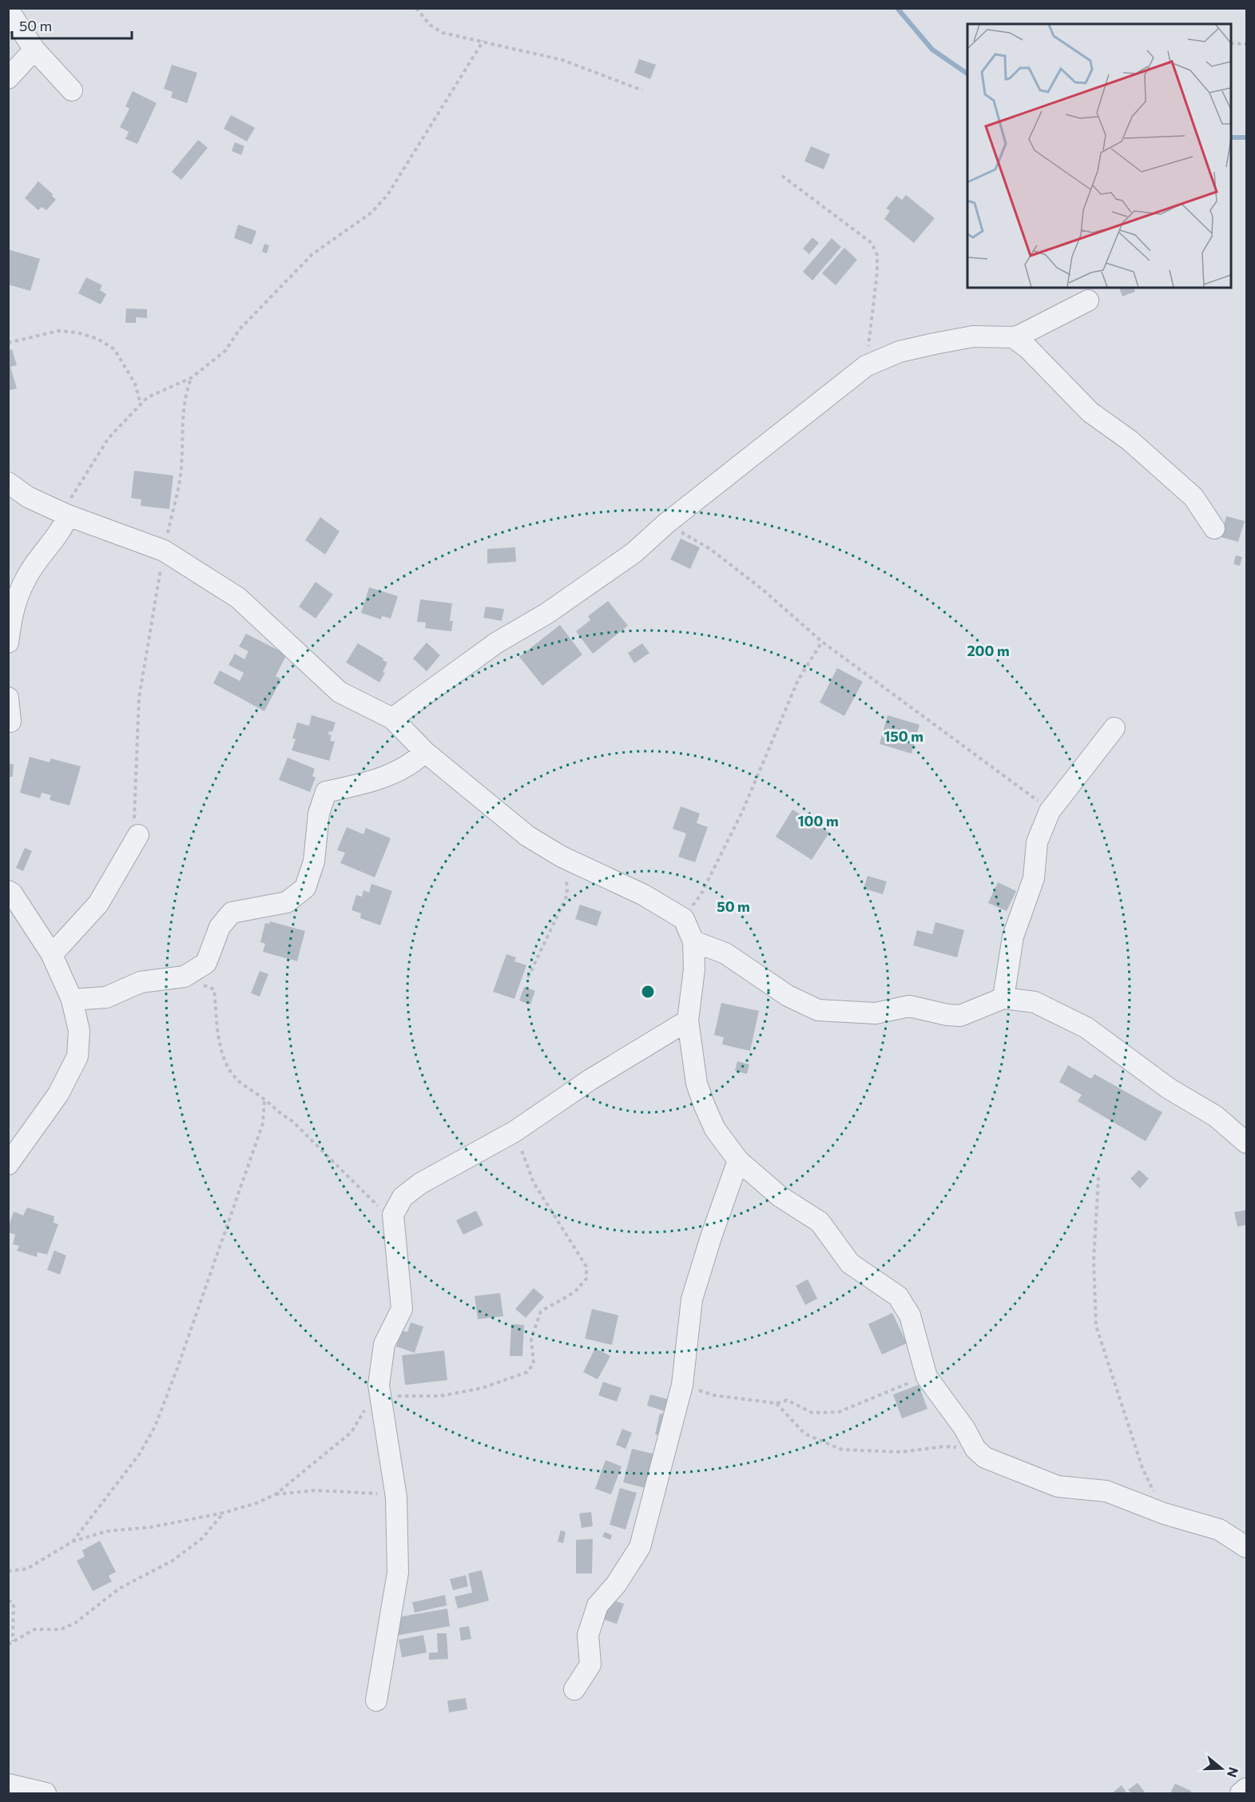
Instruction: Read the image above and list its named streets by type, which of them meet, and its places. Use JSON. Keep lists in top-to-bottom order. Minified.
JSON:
{"scale_bar":"50 m","north":"right","rings":["200 m","150 m","100 m","50 m"]}
